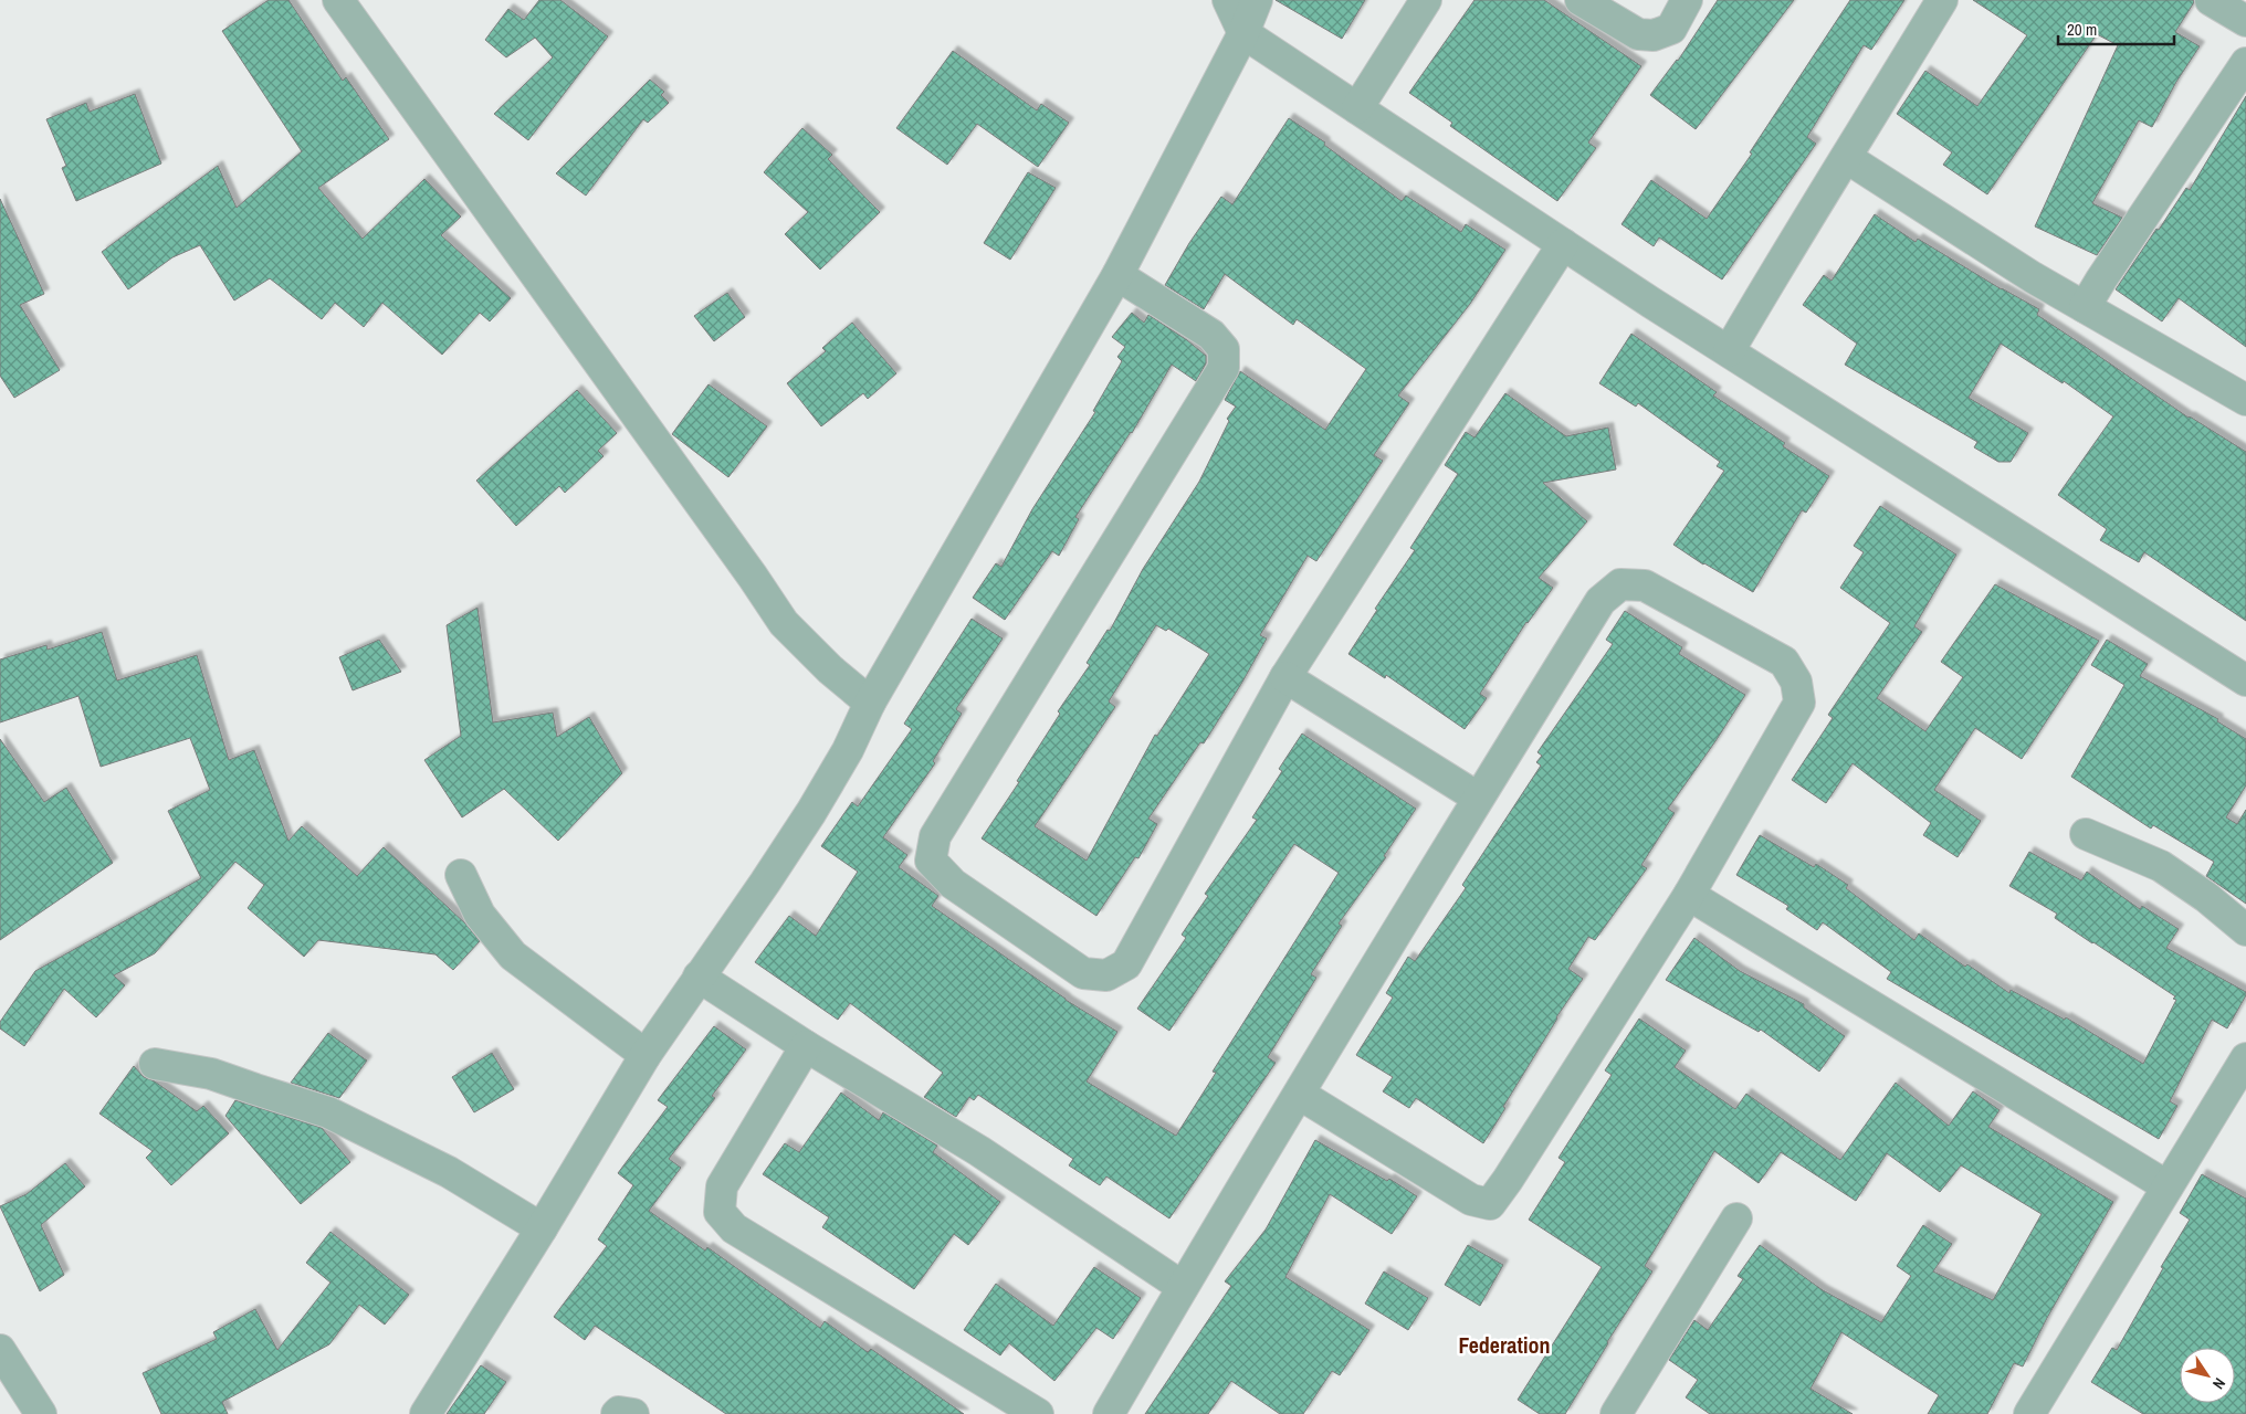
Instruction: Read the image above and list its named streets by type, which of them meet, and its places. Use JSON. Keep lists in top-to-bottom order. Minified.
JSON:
{"districts":["Federation"],"scale_bar":"20 m","north":"bottom right"}
